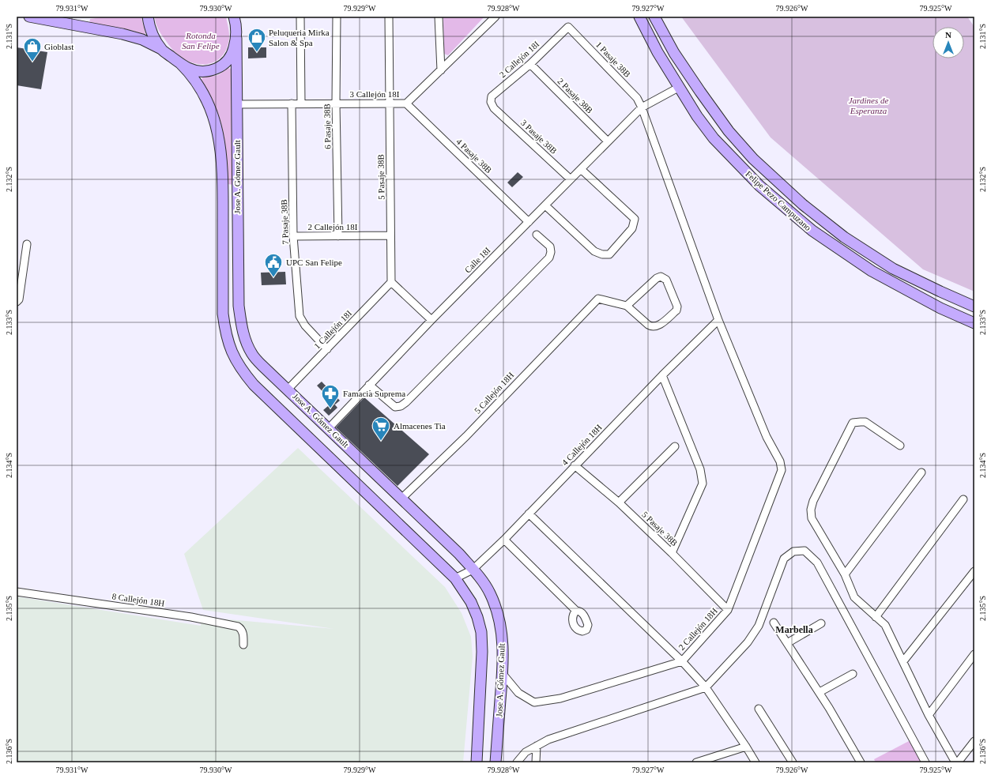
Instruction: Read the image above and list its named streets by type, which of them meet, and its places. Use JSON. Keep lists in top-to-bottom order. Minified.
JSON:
{"streets":{"main road":["Jose A. Gómez Gault","Felipe Pezo Campuzano"],"street":["2 Callejón 18I","1 Pasaje 38B","3 Callejón 18I","2 Pasaje 38B","6 Pasaje 38B","3 Pasaje 38B","4 Pasaje 38B","5 Pasaje 38B","7 Pasaje 38B","Calle 18I","1 Callejón 18I","5 Callejón 18H","4 Callejón 18H","8 Callejón 18H","2 Callejón 18H"]},"crossings":[["2 Callejón 18I","1 Pasaje 38B"],["2 Callejón 18I","2 Pasaje 38B"],["2 Callejón 18I","6 Pasaje 38B"],["2 Callejón 18I","3 Pasaje 38B"],["2 Callejón 18I","5 Pasaje 38B"],["2 Callejón 18I","7 Pasaje 38B"],["1 Pasaje 38B","Calle 18I"],["1 Pasaje 38B","4 Callejón 18H"],["1 Pasaje 38B","2 Callejón 18H"],["3 Callejón 18I","6 Pasaje 38B"],["3 Callejón 18I","4 Pasaje 38B"],["3 Callejón 18I","Jose A. Gómez Gault"],["3 Callejón 18I","5 Pasaje 38B"],["3 Callejón 18I","7 Pasaje 38B"],["2 Pasaje 38B","Calle 18I"],["3 Pasaje 38B","Calle 18I"],["4 Pasaje 38B","Calle 18I"],["Jose A. Gómez Gault","Calle 18I"],["Jose A. Gómez Gault","1 Callejón 18I"],["Jose A. Gómez Gault","5 Callejón 18H"],["Jose A. Gómez Gault","4 Callejón 18H"],["Jose A. Gómez Gault","2 Callejón 18H"],["5 Pasaje 38B","1 Callejón 18I"],["5 Pasaje 38B","4 Callejón 18H"],["5 Pasaje 38B","2 Callejón 18H"],["Felipe Pezo Campuzano","Calle 18I"],["7 Pasaje 38B","1 Callejón 18I"]],"districts":["Marbella"],"parks":["Rotonda San Felipe","Jardines de Esperanza"],"places":{"shop":["Peluqueria Mirka Salon & Spa","Gioblast"],"public building":["UPC San Felipe"],"pharmacy":["Famacia Suprema"],"supermarket":["Almacenes Tia"]},"north":"top","coordinates":["79.931°W","79.930°W","79.929°W","79.928°W","79.927°W","79.926°W","79.925°W","2.131°S","2.132°S","2.133°S","2.134°S","2.135°S","2.136°S"]}
